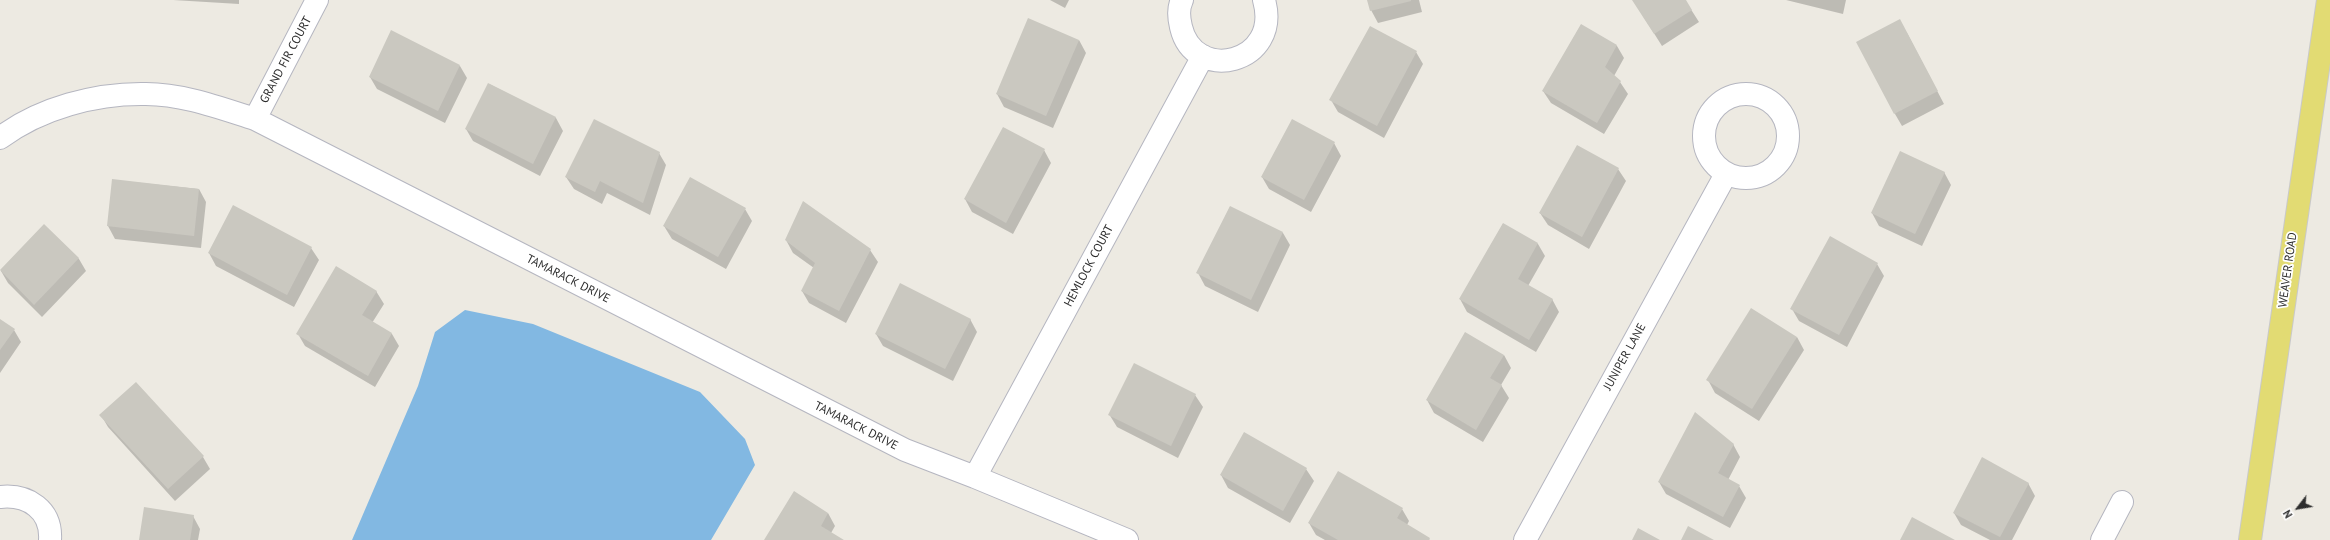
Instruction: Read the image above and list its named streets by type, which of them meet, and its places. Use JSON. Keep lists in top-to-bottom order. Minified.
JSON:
{"streets":{"main road":["WEAVER ROAD"],"street":["GRAND FIR COURT","HEMLOCK COURT","TAMARACK DRIVE","JUNIPER LANE"]},"crossings":[["GRAND FIR COURT","TAMARACK DRIVE"],["HEMLOCK COURT","TAMARACK DRIVE"]],"north":"bottom left"}
